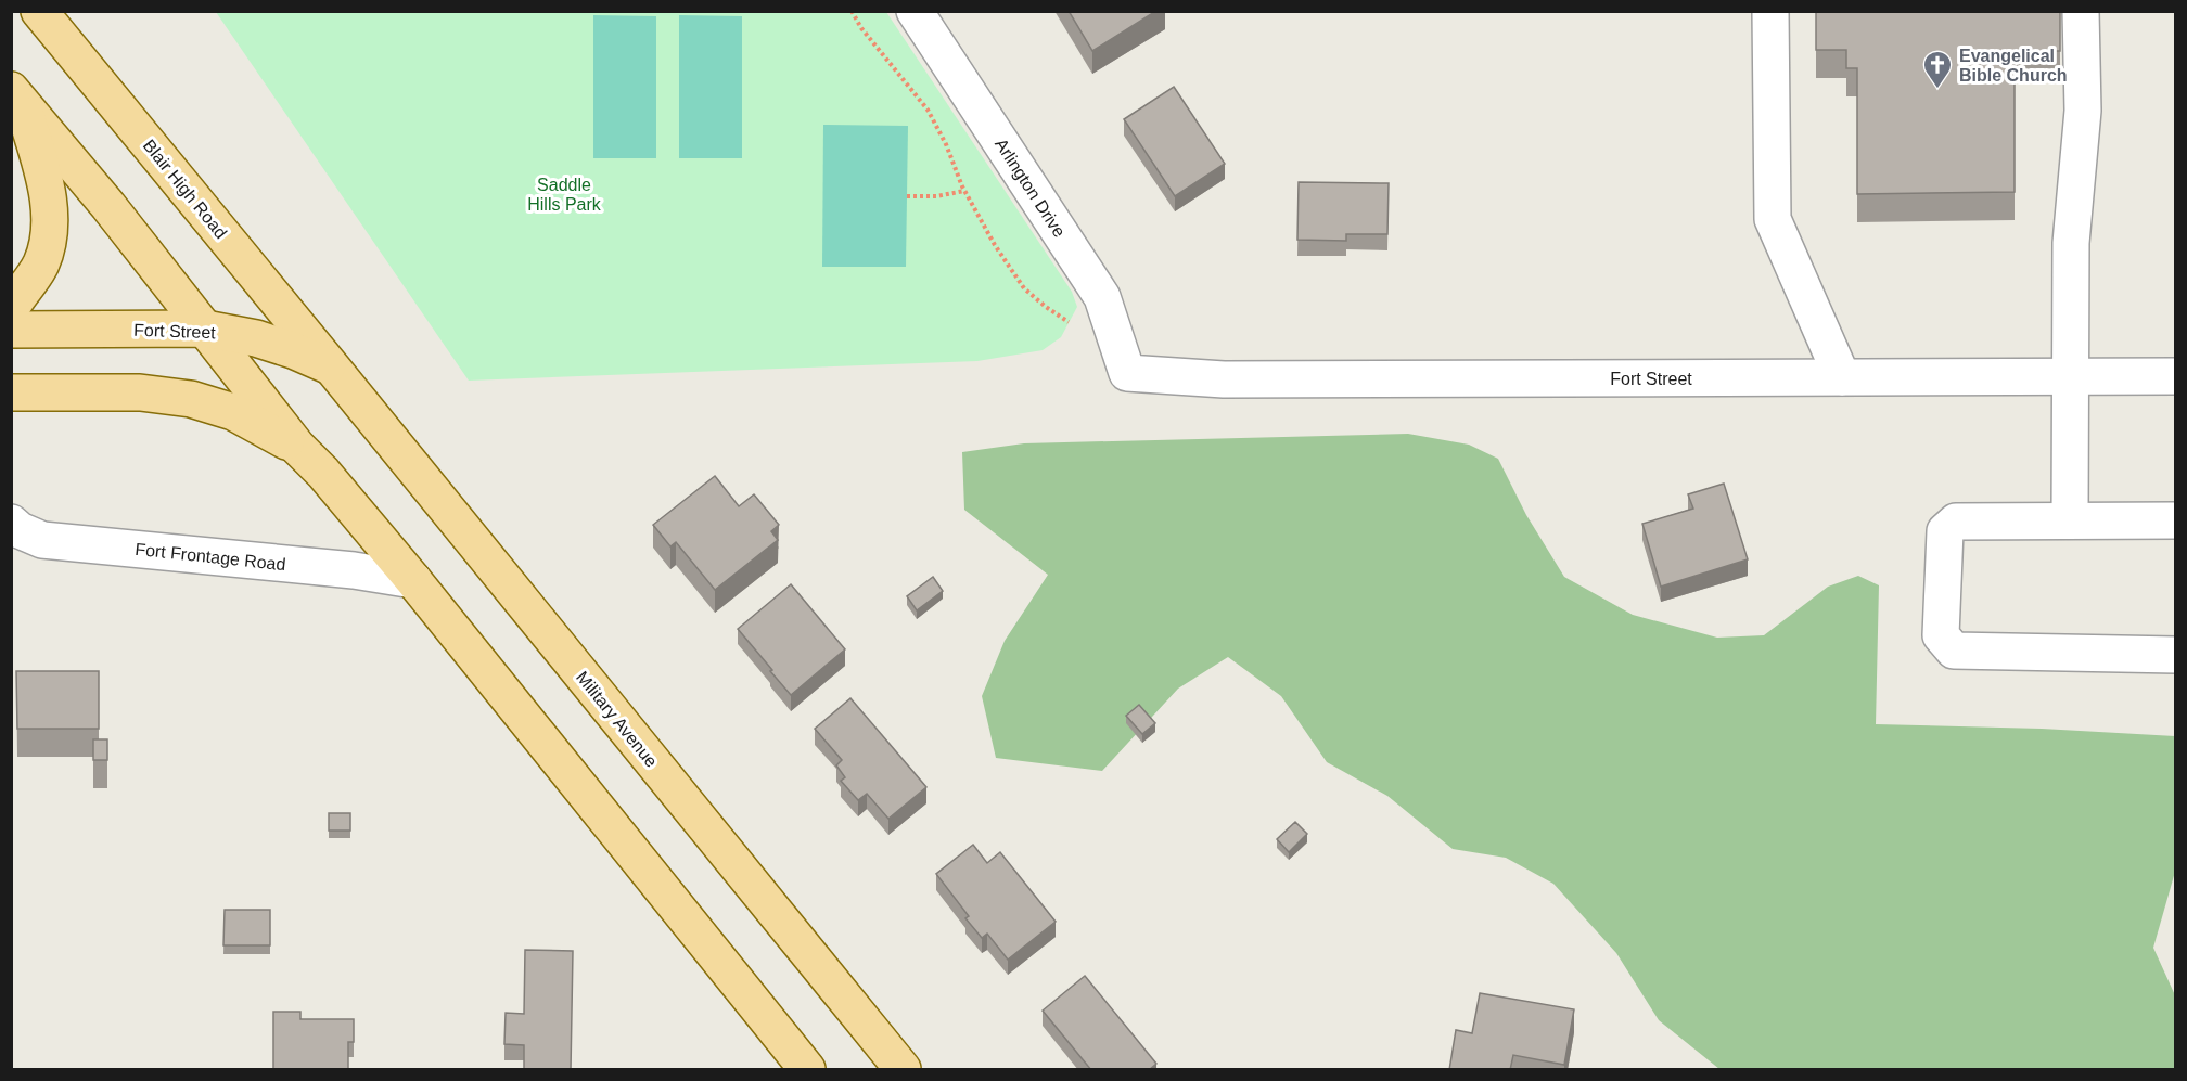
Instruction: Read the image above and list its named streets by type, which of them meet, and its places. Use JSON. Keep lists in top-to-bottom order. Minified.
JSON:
{"streets":{"main road":["Blair High Road","Fort Street","Military Avenue"],"street":["Arlington Drive","Fort Frontage Road"]},"crossings":[["Arlington Drive","Fort Street"],["Blair High Road","Fort Street"],["Blair High Road","Military Avenue"],["Fort Street","Military Avenue"]],"parks":["Saddle Hills Park"],"places":{"church":["Evangelical Bible Church"]}}
